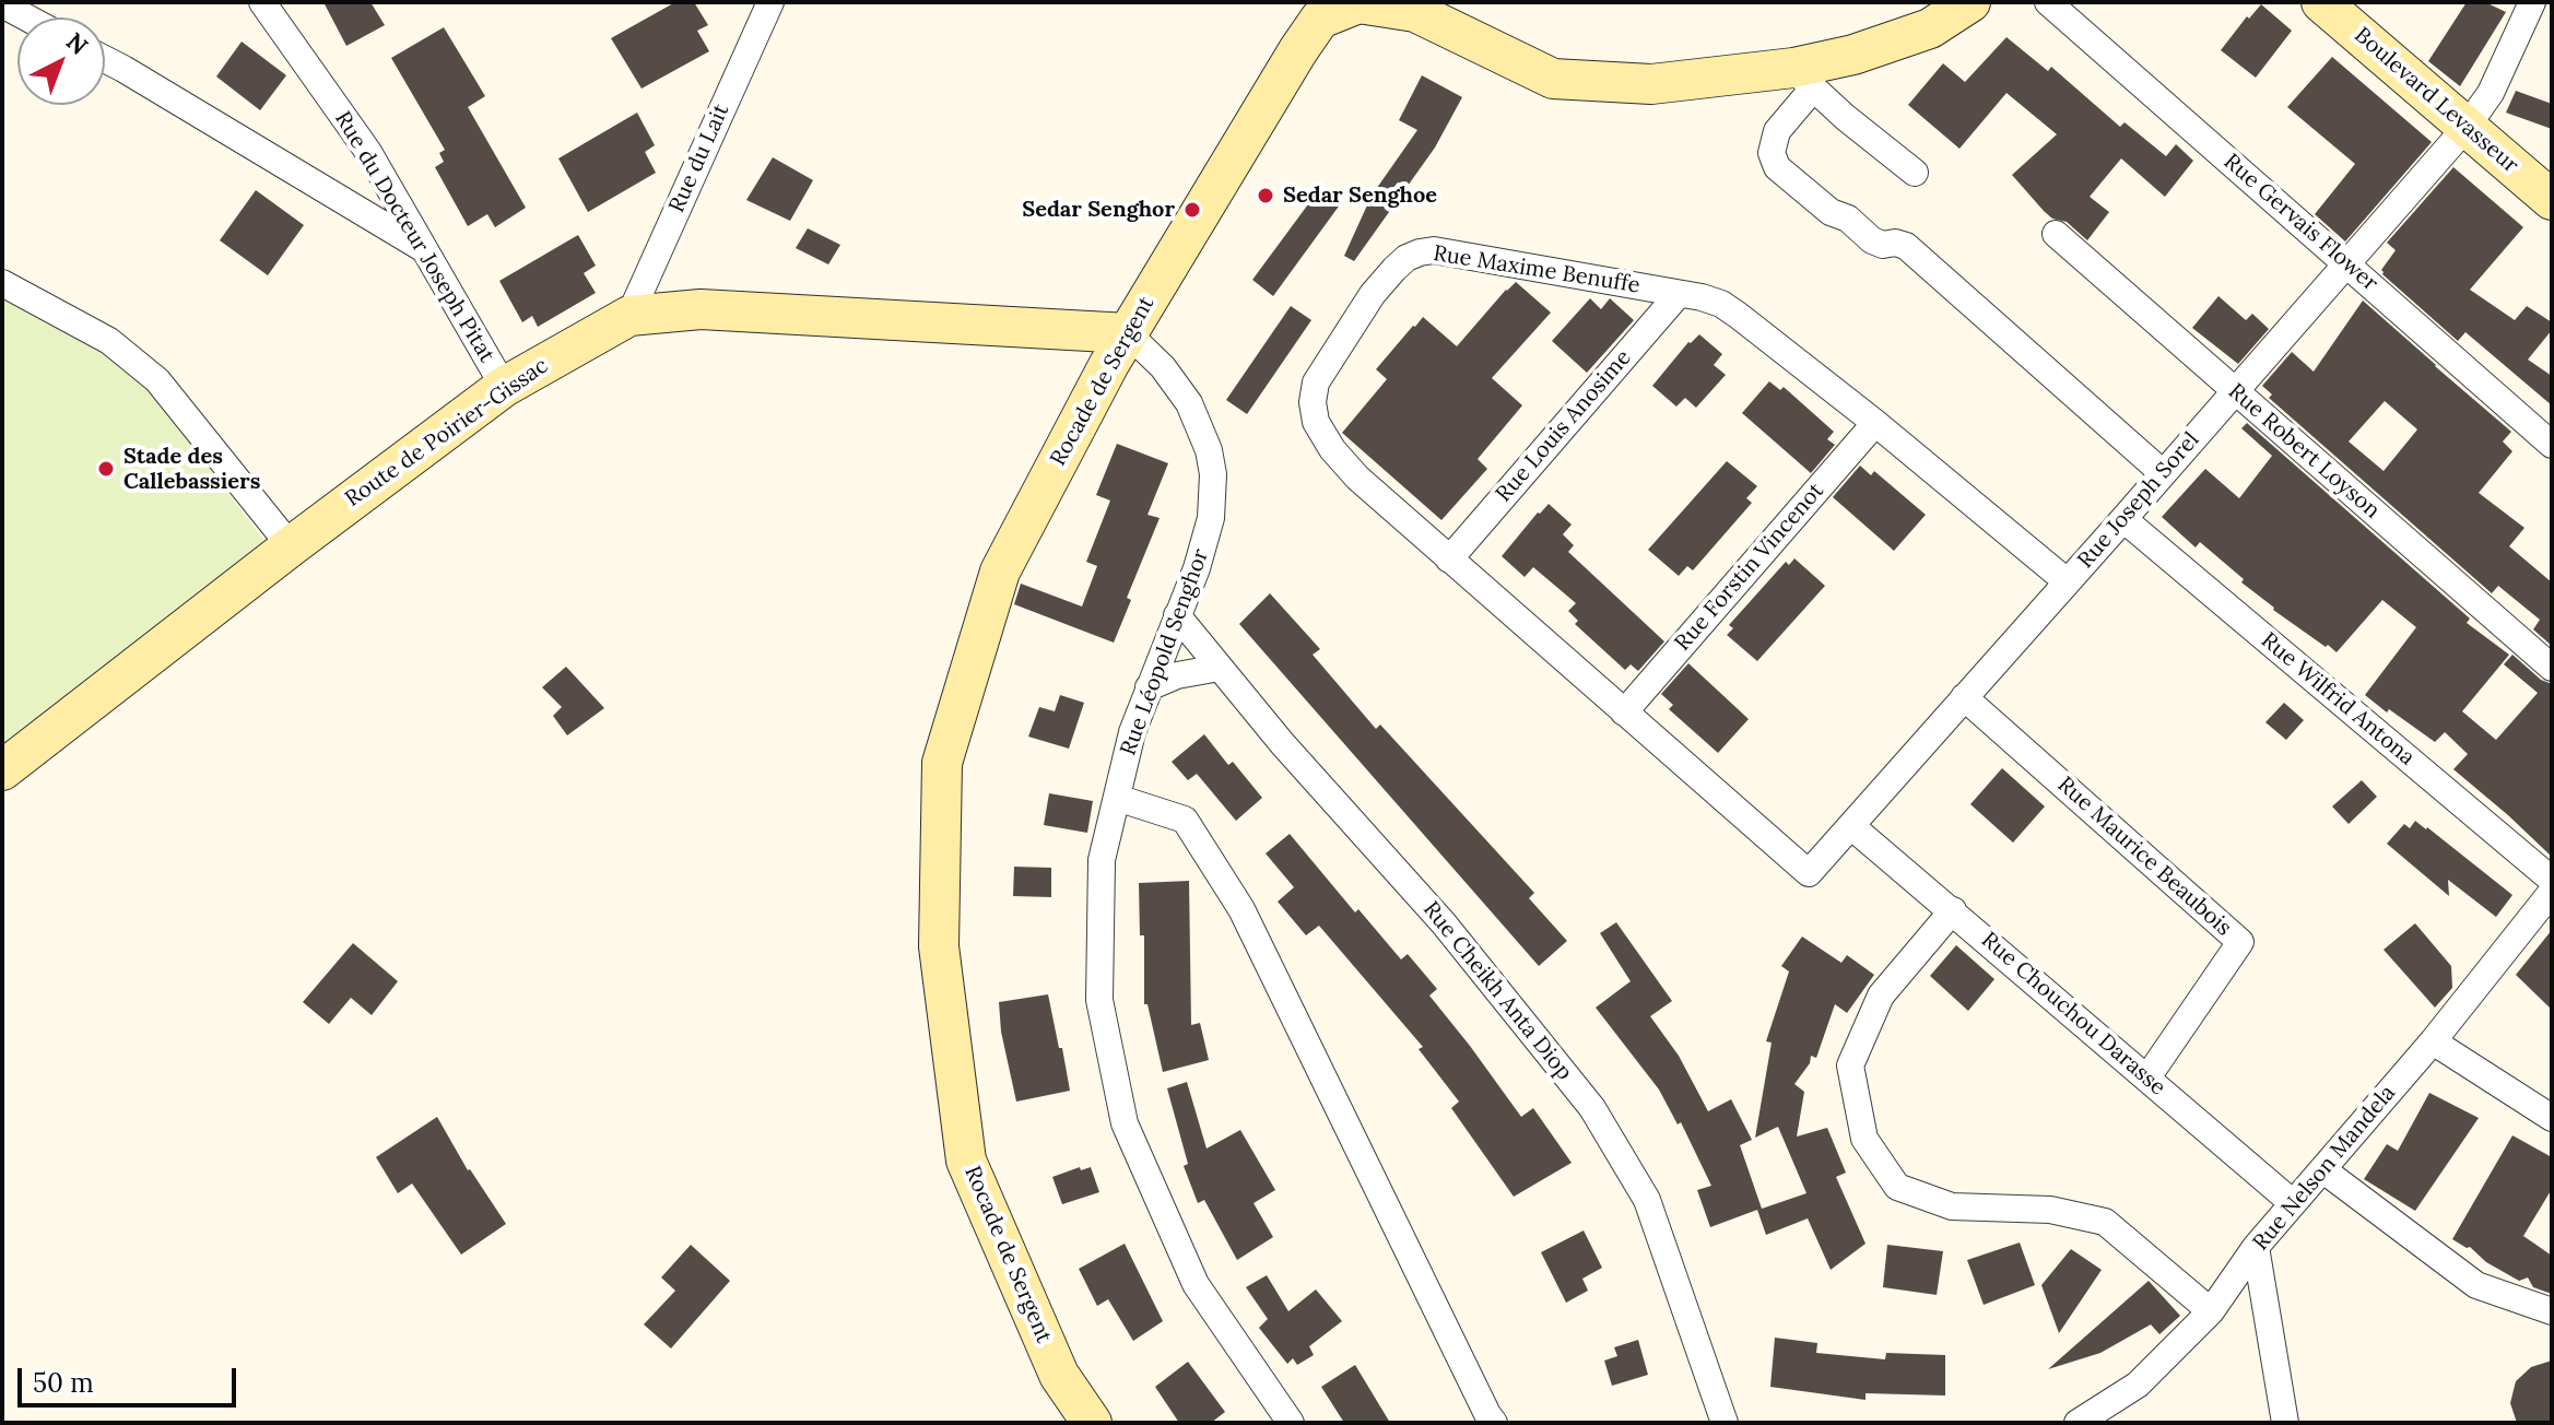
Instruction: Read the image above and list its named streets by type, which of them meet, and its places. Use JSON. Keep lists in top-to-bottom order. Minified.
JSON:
{"streets":{"main road":["Boulevard Levasseur","Rocade de Sergent","Route de Poirier-Gissac"],"street":["Rue du Lait","Rue Gervais Flower","Rue du Docteur Joseph Pitat","Rue Maxime Benuffe","Rue Louis Anosime","Rue Robert Loyson","Rue Joseph Sorel","Rue Forstin Vincenot","Rue Léopold Senghor","Rue Wilfrid Antona","Rue Maurice Beaubois","Rue Cheikh Anta Diop","Rue Chouchou Darasse","Rue Nelson Mandela"]},"crossings":[["Boulevard Levasseur","Rue Joseph Sorel"],["Rue du Lait","Route de Poirier-Gissac"],["Rue Gervais Flower","Rue Joseph Sorel"],["Rue du Docteur Joseph Pitat","Route de Poirier-Gissac"],["Rue Maxime Benuffe","Rue Louis Anosime"],["Rue Maxime Benuffe","Rue Joseph Sorel"],["Rue Maxime Benuffe","Rue Forstin Vincenot"],["Rocade de Sergent","Route de Poirier-Gissac"],["Rocade de Sergent","Rue Léopold Senghor"],["Route de Poirier-Gissac","Rue Léopold Senghor"],["Rue Robert Loyson","Rue Joseph Sorel"],["Rue Joseph Sorel","Rue Wilfrid Antona"],["Rue Joseph Sorel","Rue Maurice Beaubois"],["Rue Joseph Sorel","Rue Chouchou Darasse"],["Rue Léopold Senghor","Rue Cheikh Anta Diop"],["Rue Maurice Beaubois","Rue Chouchou Darasse"],["Rue Chouchou Darasse","Rue Nelson Mandela"]],"places":["Sedar Senghoe","Sedar Senghor","Stade des Callebassiers"],"scale_bar":"50 m","north":"top right"}
